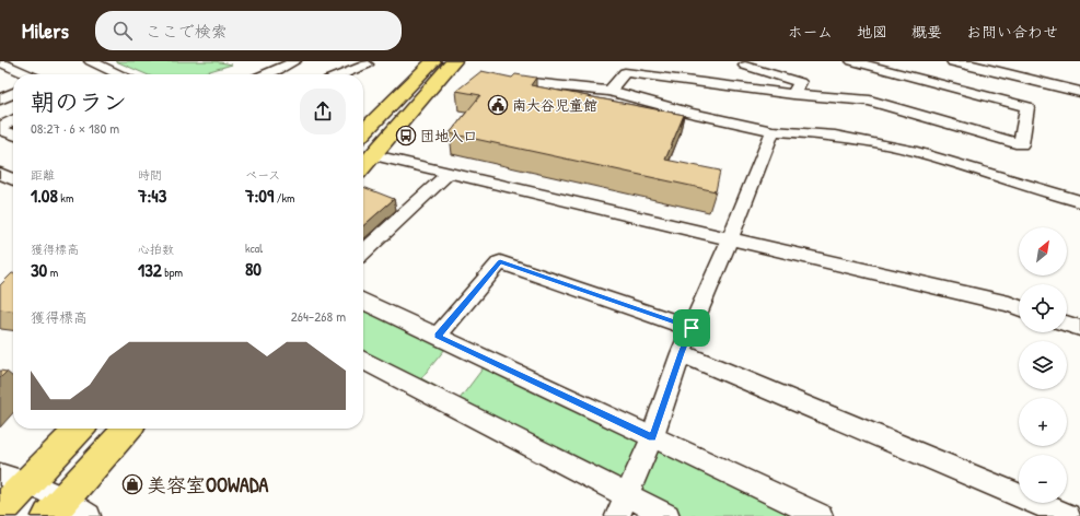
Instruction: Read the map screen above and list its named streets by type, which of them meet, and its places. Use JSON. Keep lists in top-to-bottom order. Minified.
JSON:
{"places":{"public building":["南大谷児童館"],"bus stop":["団地入口"],"shop":["美容室OOWADA"]},"north":"top right","page":{"header":"Milers","search":"ここで検索","nav":["ホーム","地図","概要","お問い合わせ"],"heading":["朝のラン","08:27 · 6 × 180 m"],"stats":[["距離","1.08 km"],["時間","7:43"],["ペース","7:09 /km"],["獲得標高","30 m"],["心拍数","132 bpm"],["kcal","80"]],"map_buttons":["+","−"],"chart":["獲得標高","264–268 m"]}}
